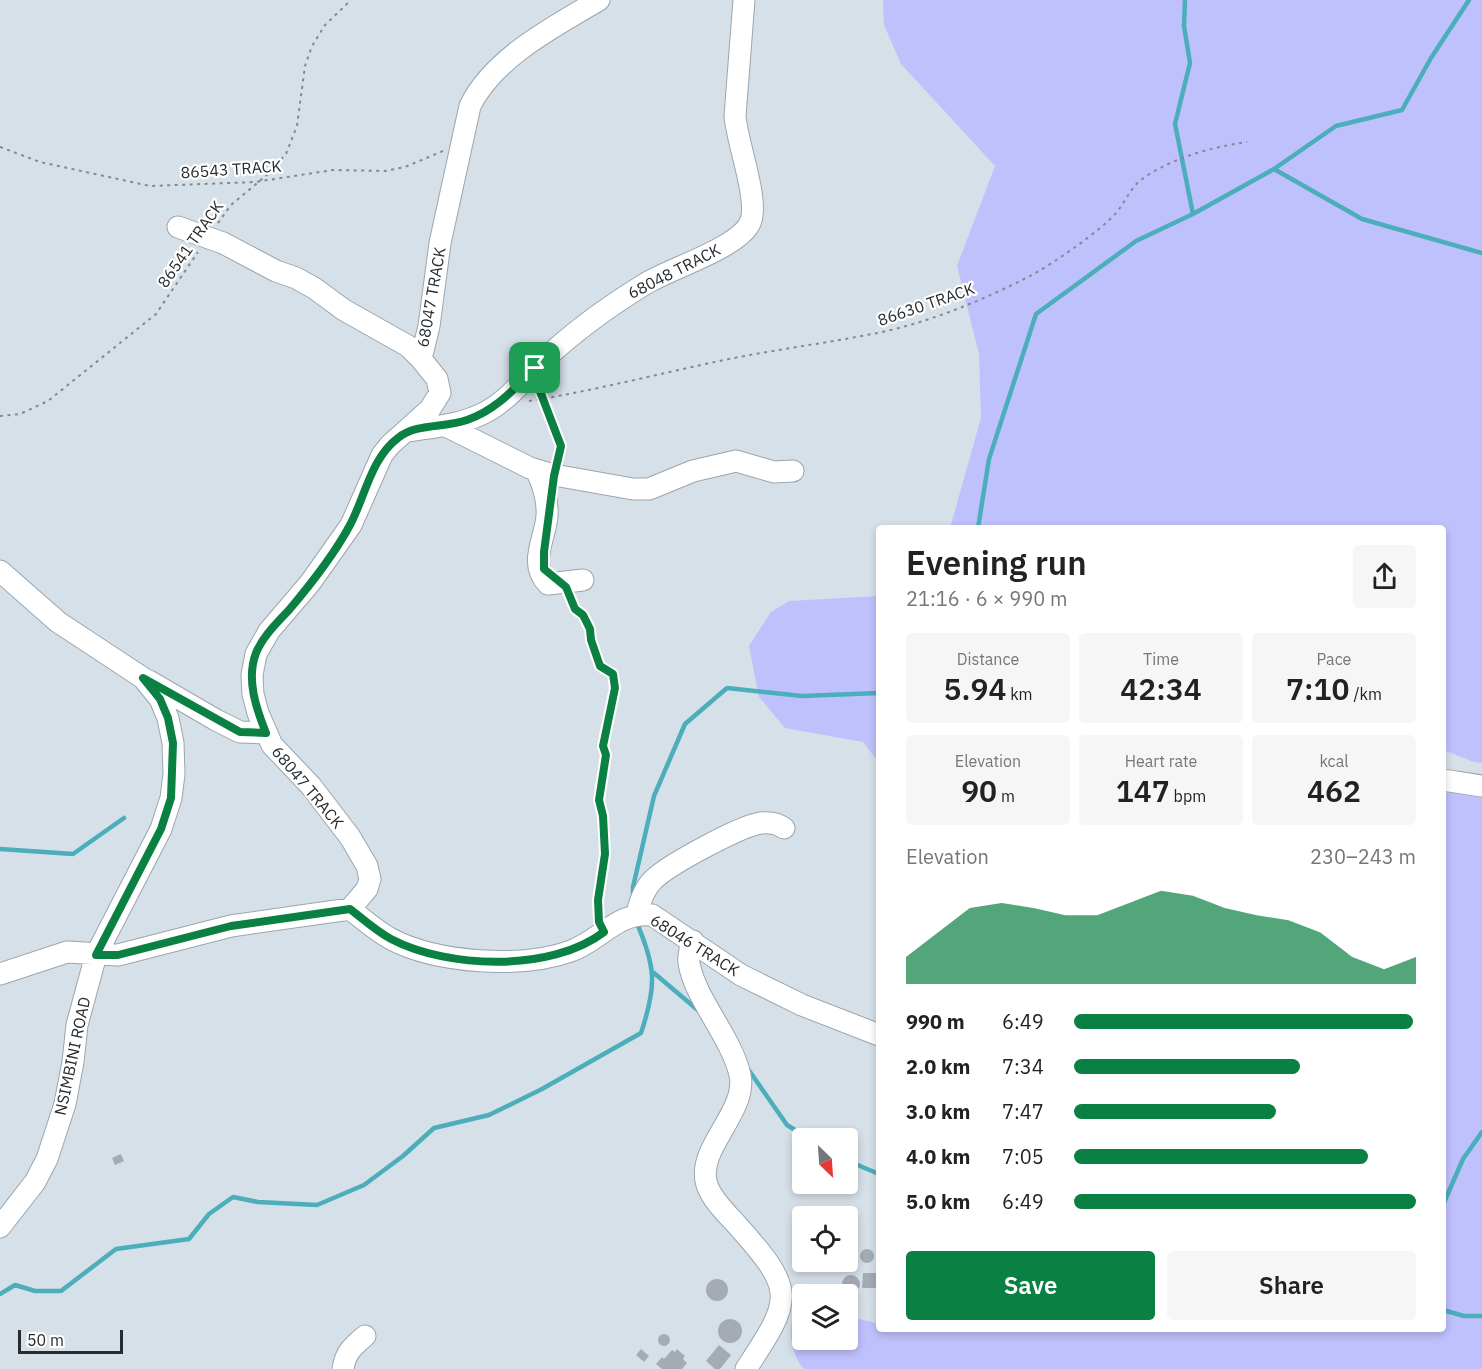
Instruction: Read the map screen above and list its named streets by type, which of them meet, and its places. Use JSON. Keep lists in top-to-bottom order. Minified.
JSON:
{"streets":{"street":["68048 TRACK","68047 TRACK","68046 TRACK","NSIMBINI ROAD"],"path":["86543 TRACK","86541 TRACK","86630 TRACK"]},"crossings":[["86543 TRACK","86541 TRACK"],["86543 TRACK","68047 TRACK"],["68048 TRACK","68047 TRACK"],["68048 TRACK","86630 TRACK"],["68047 TRACK","68046 TRACK"]],"scale_bar":"50 m","north":"bottom right","page":{"heading":["Evening run","21:16 · 6 × 990 m"],"stats":[["Distance","5.94 km"],["Time","42:34"],["Pace","7:10 /km"],["Elevation","90 m"],["Heart rate","147 bpm"],["kcal","462"]],"chart":["Elevation","230–243 m"],"list":[{"name":"990 m","note":"6:49"},{"name":"2.0 km","note":"7:34"},{"name":"3.0 km","note":"7:47"},{"name":"4.0 km","note":"7:05"},{"name":"5.0 km","note":"6:49"}],"buttons":["Save","Share"],"scale":"50 m"}}
